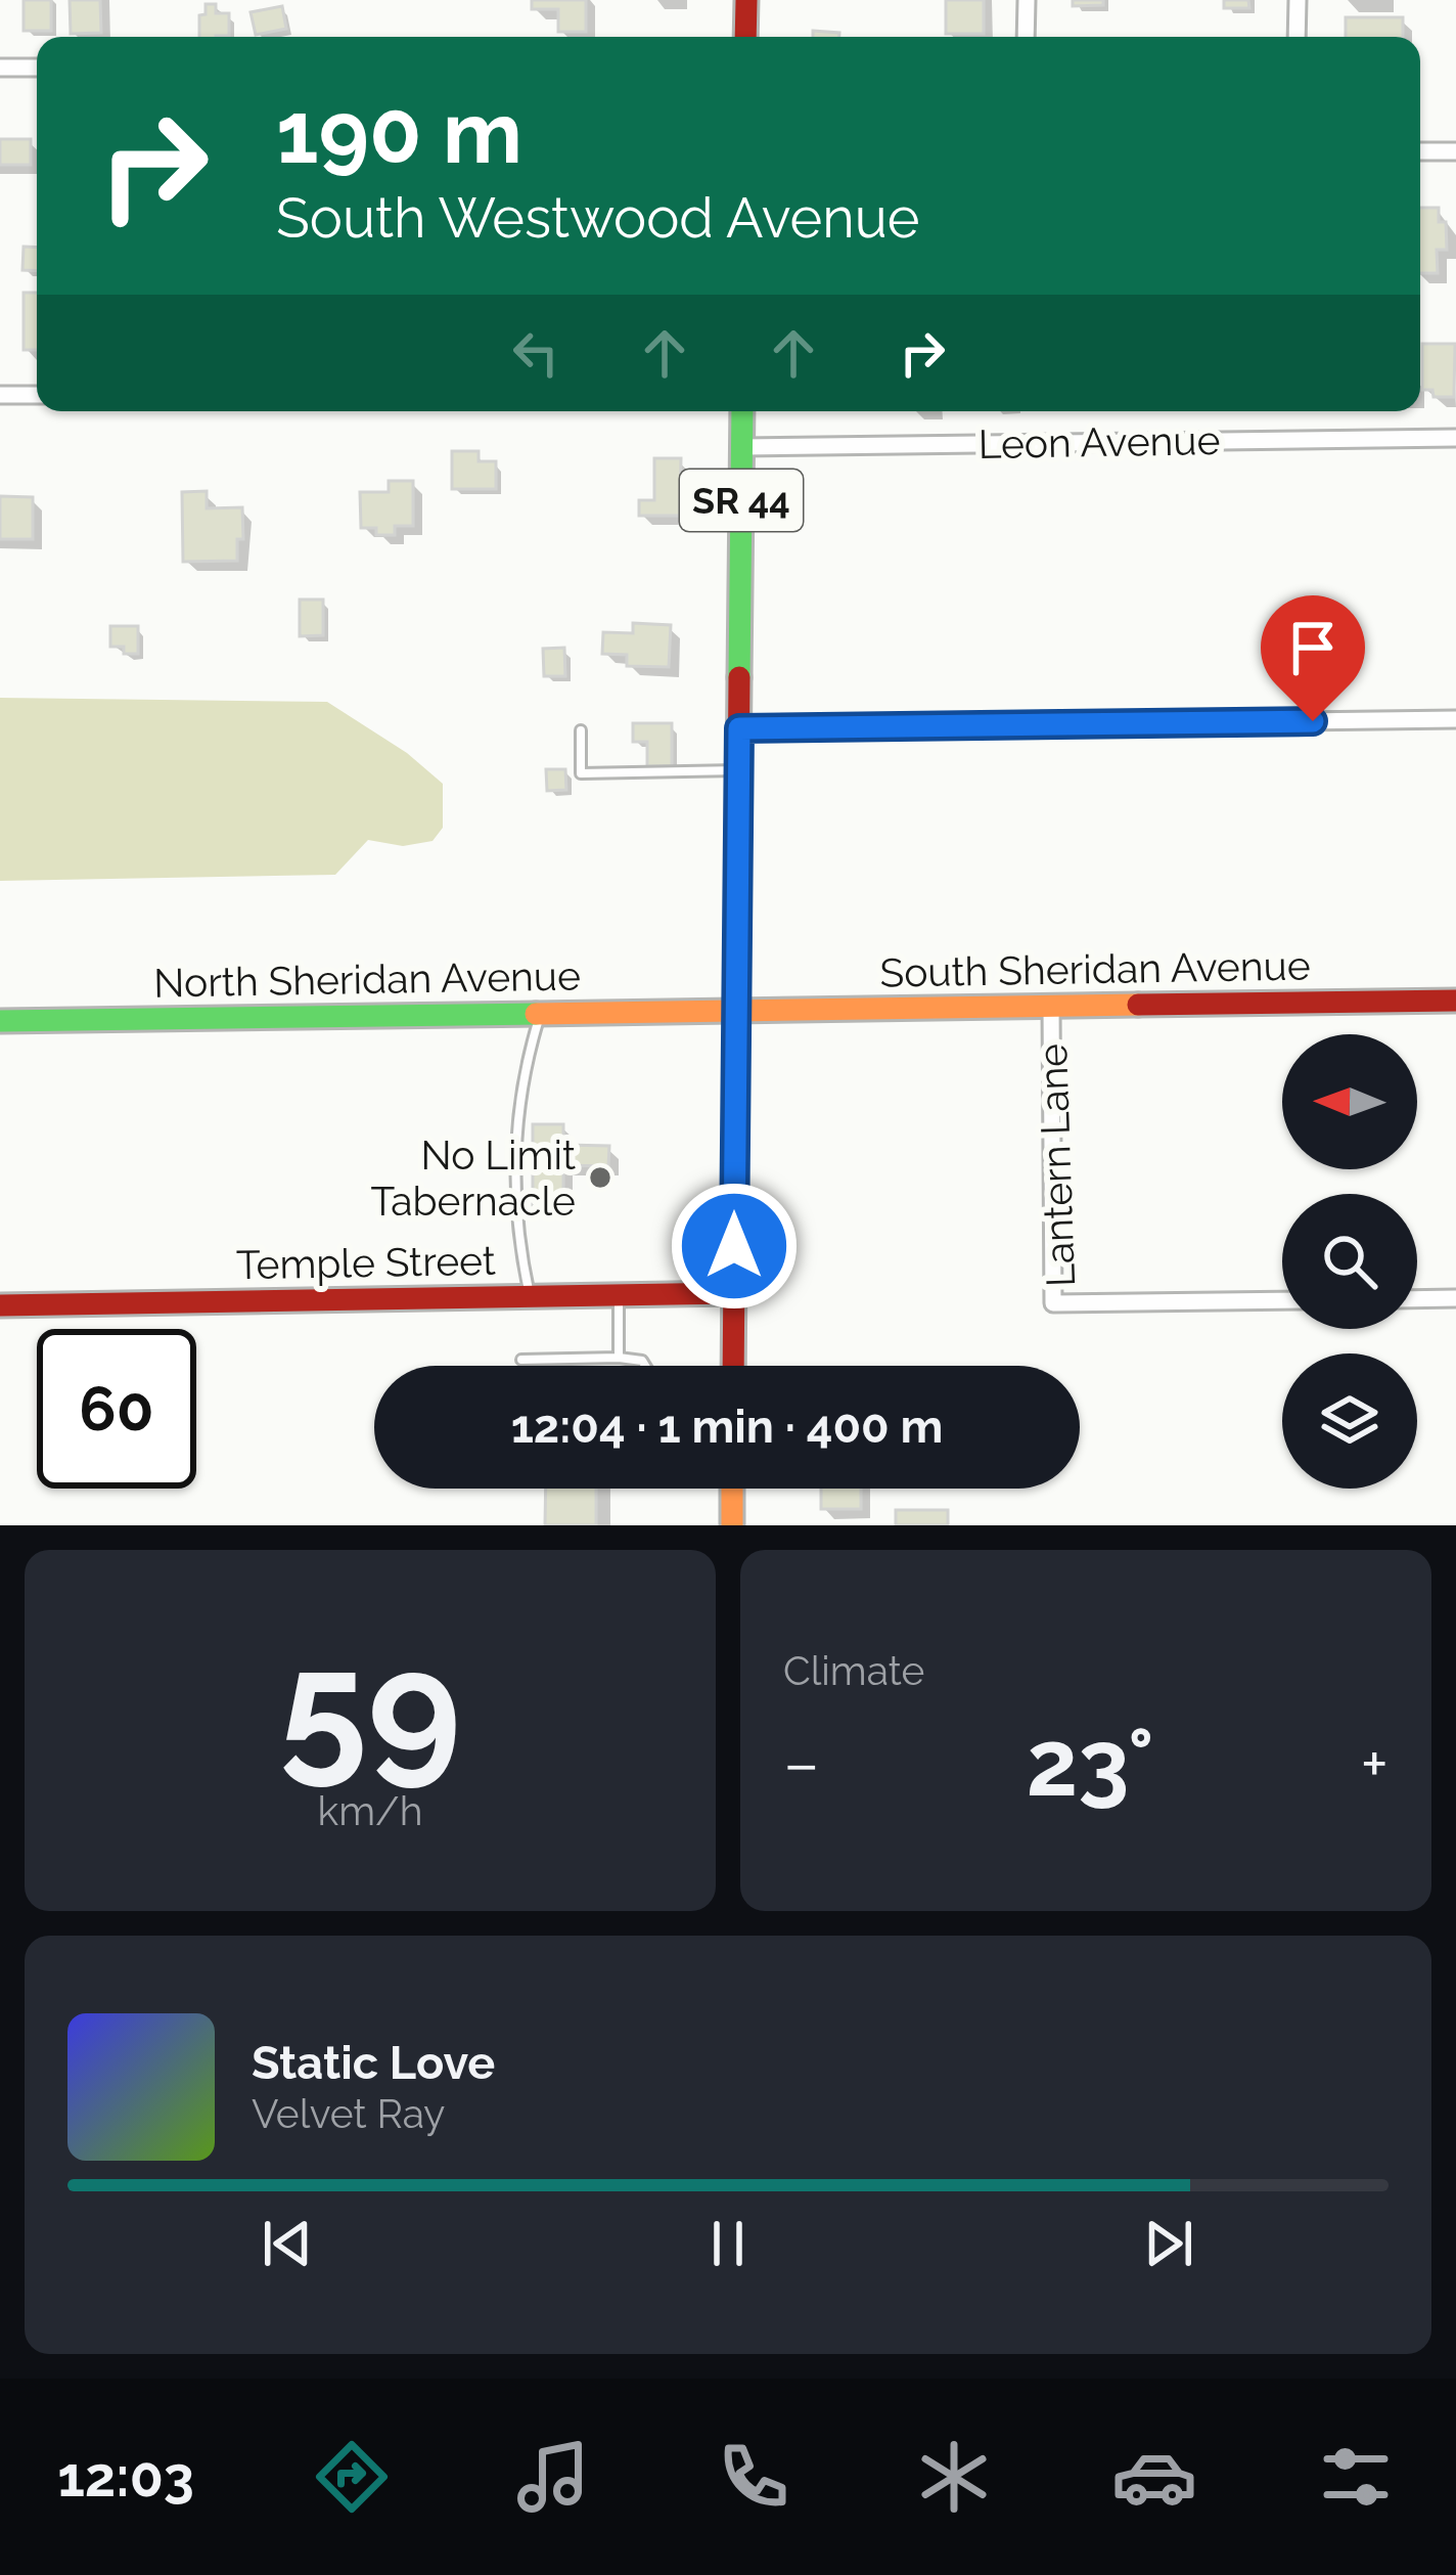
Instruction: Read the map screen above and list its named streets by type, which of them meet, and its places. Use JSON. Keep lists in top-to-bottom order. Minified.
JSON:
{"streets":{"street":["Leon Avenue","SR 44","South Sheridan Avenue","North Sheridan Avenue","Lantern Lane","Temple Street"]},"crossings":[["Leon Avenue","SR 44"],["SR 44","South Sheridan Avenue"],["SR 44","North Sheridan Avenue"],["SR 44","Temple Street"],["South Sheridan Avenue","North Sheridan Avenue"],["South Sheridan Avenue","Lantern Lane"]],"places":["No Limit Tabernacle"],"north":"left","page":{"turn":["190 m","South Westwood Avenue"],"limit":"60","trip":"12:04 · 1 min · 400 m","tile":[["59","km/h"],"Climate"],"heat":["−","23°","+"],"song":["Static Love","Velvet Ray"],"tabs":"12:03"}}
